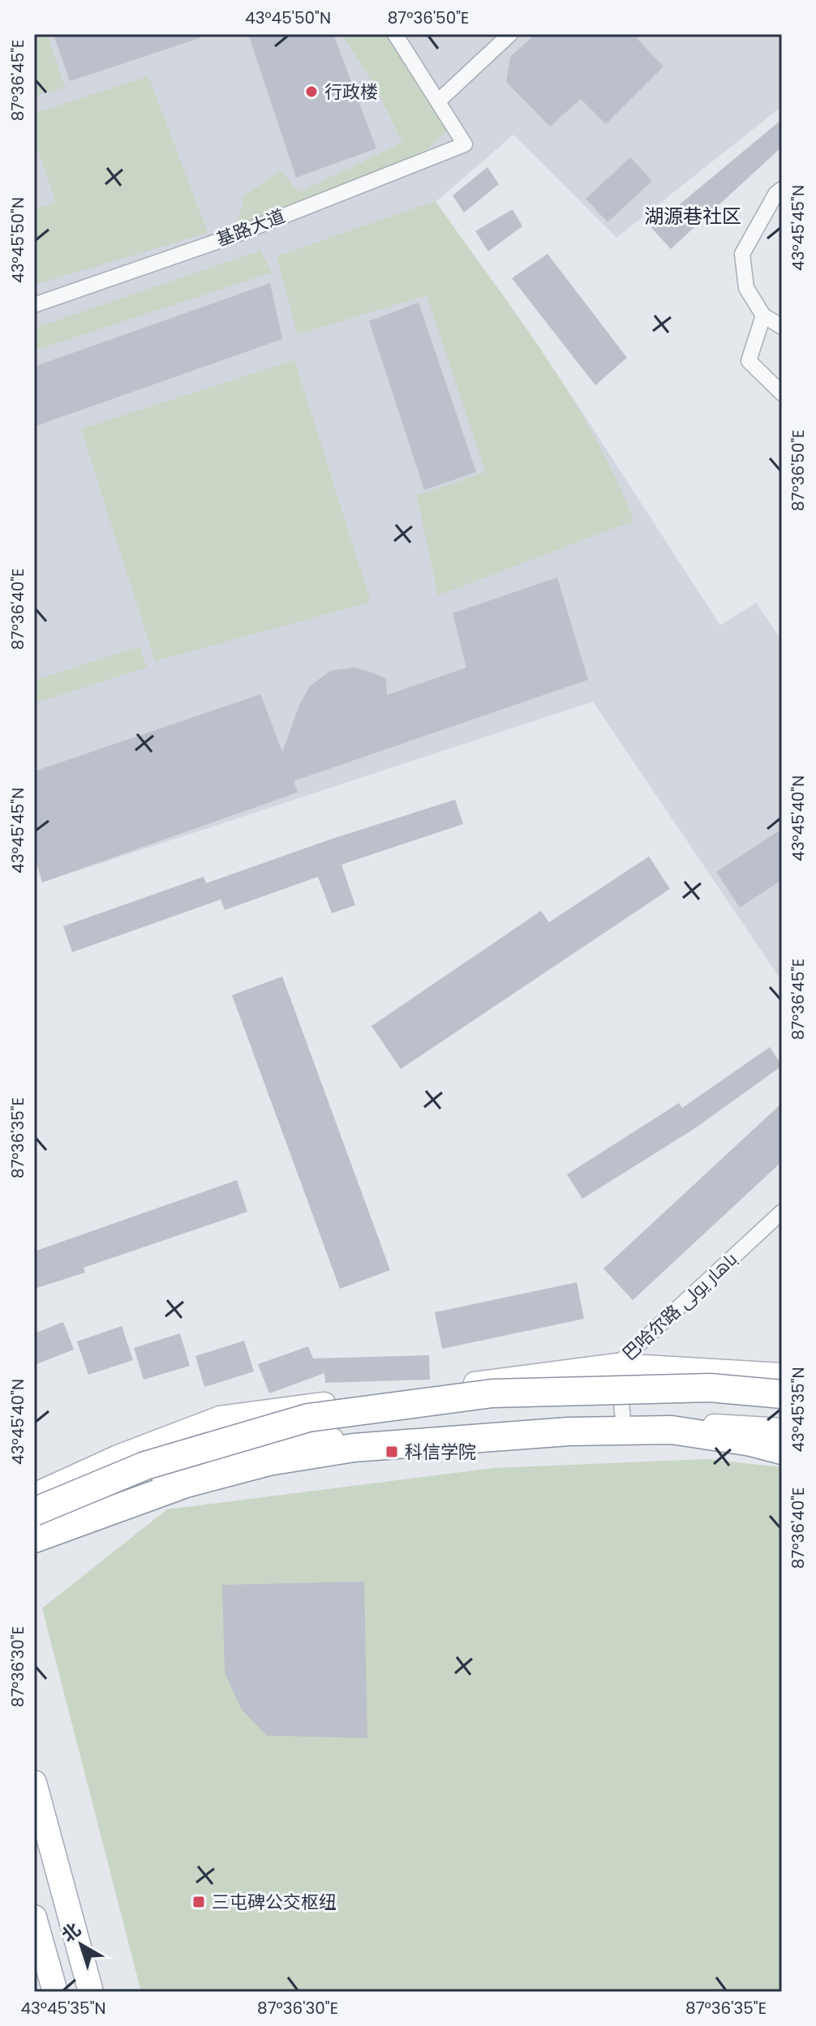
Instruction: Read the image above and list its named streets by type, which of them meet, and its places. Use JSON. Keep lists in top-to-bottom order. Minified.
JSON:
{"streets":{"street":["基路大道","巴哈尔路 باھار يولى"]},"districts":["湖源巷社区"],"places":{"other":["行政楼"],"transit":["科信学院","三屯碑公交枢纽"]},"north":"top left","coordinates":["43°45'50\"N","87°36'50\"E","87°36'45\"E","43°45'45\"N","87°36'40\"E","43°45'40\"N","87°36'35\"E","43°45'35\"N","87°36'30\"E"]}
